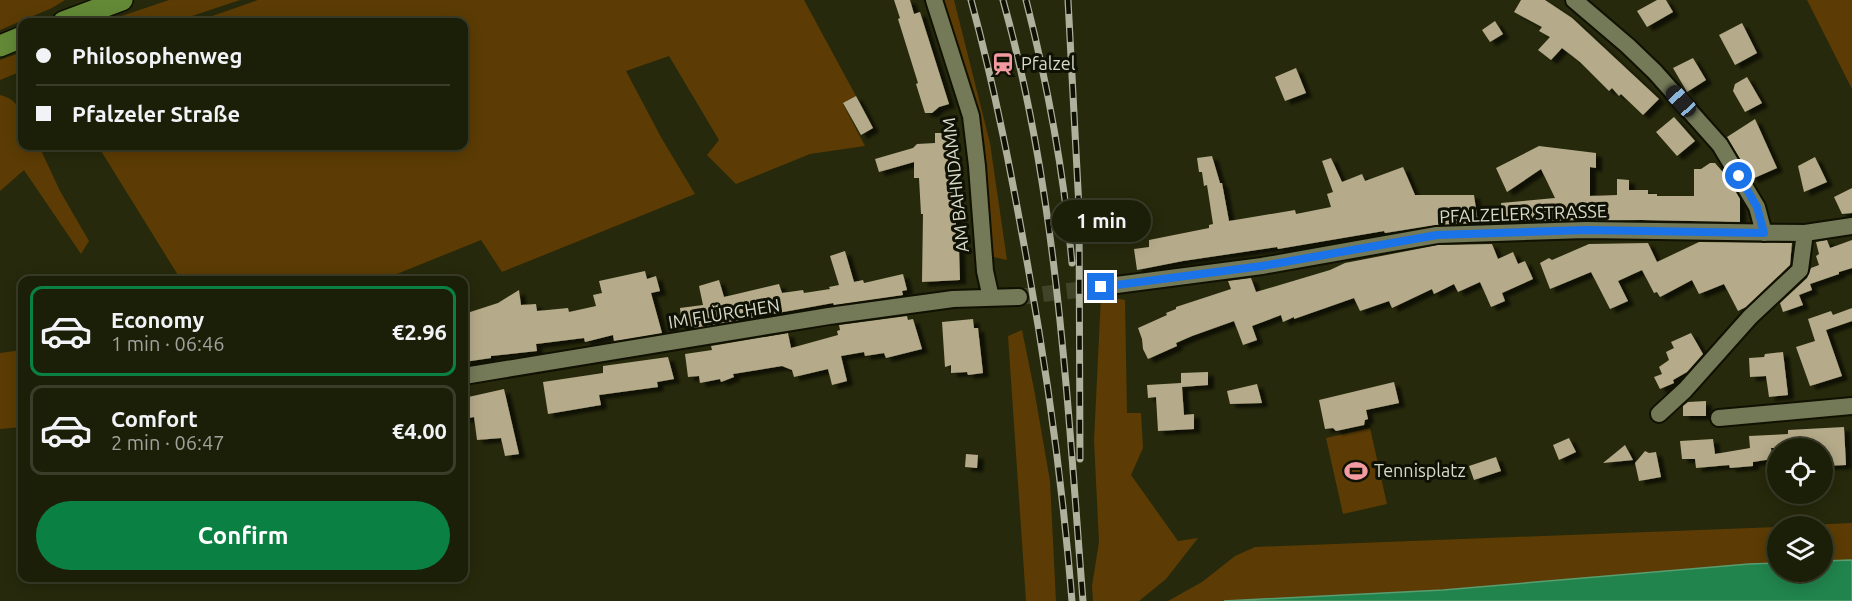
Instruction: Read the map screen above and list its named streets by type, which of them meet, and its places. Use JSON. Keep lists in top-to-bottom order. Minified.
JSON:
{"streets":{"street":["AM BAHNDAMM","PFALZELER STRASSE","IM FLÜRCHEN"]},"crossings":[["AM BAHNDAMM","IM FLÜRCHEN"]],"places":{"station":["Pfalzel"],"sports":["Tennisplatz"]},"page":{"banner":["Philosophenweg","Pfalzeler Straße"],"bubble":"1 min","list":[{"name":"Economy","note":"1 min · 06:46","value":"€2.96"},{"name":"Comfort","note":"2 min · 06:47","value":"€4.00"}],"buttons":"Confirm"}}
